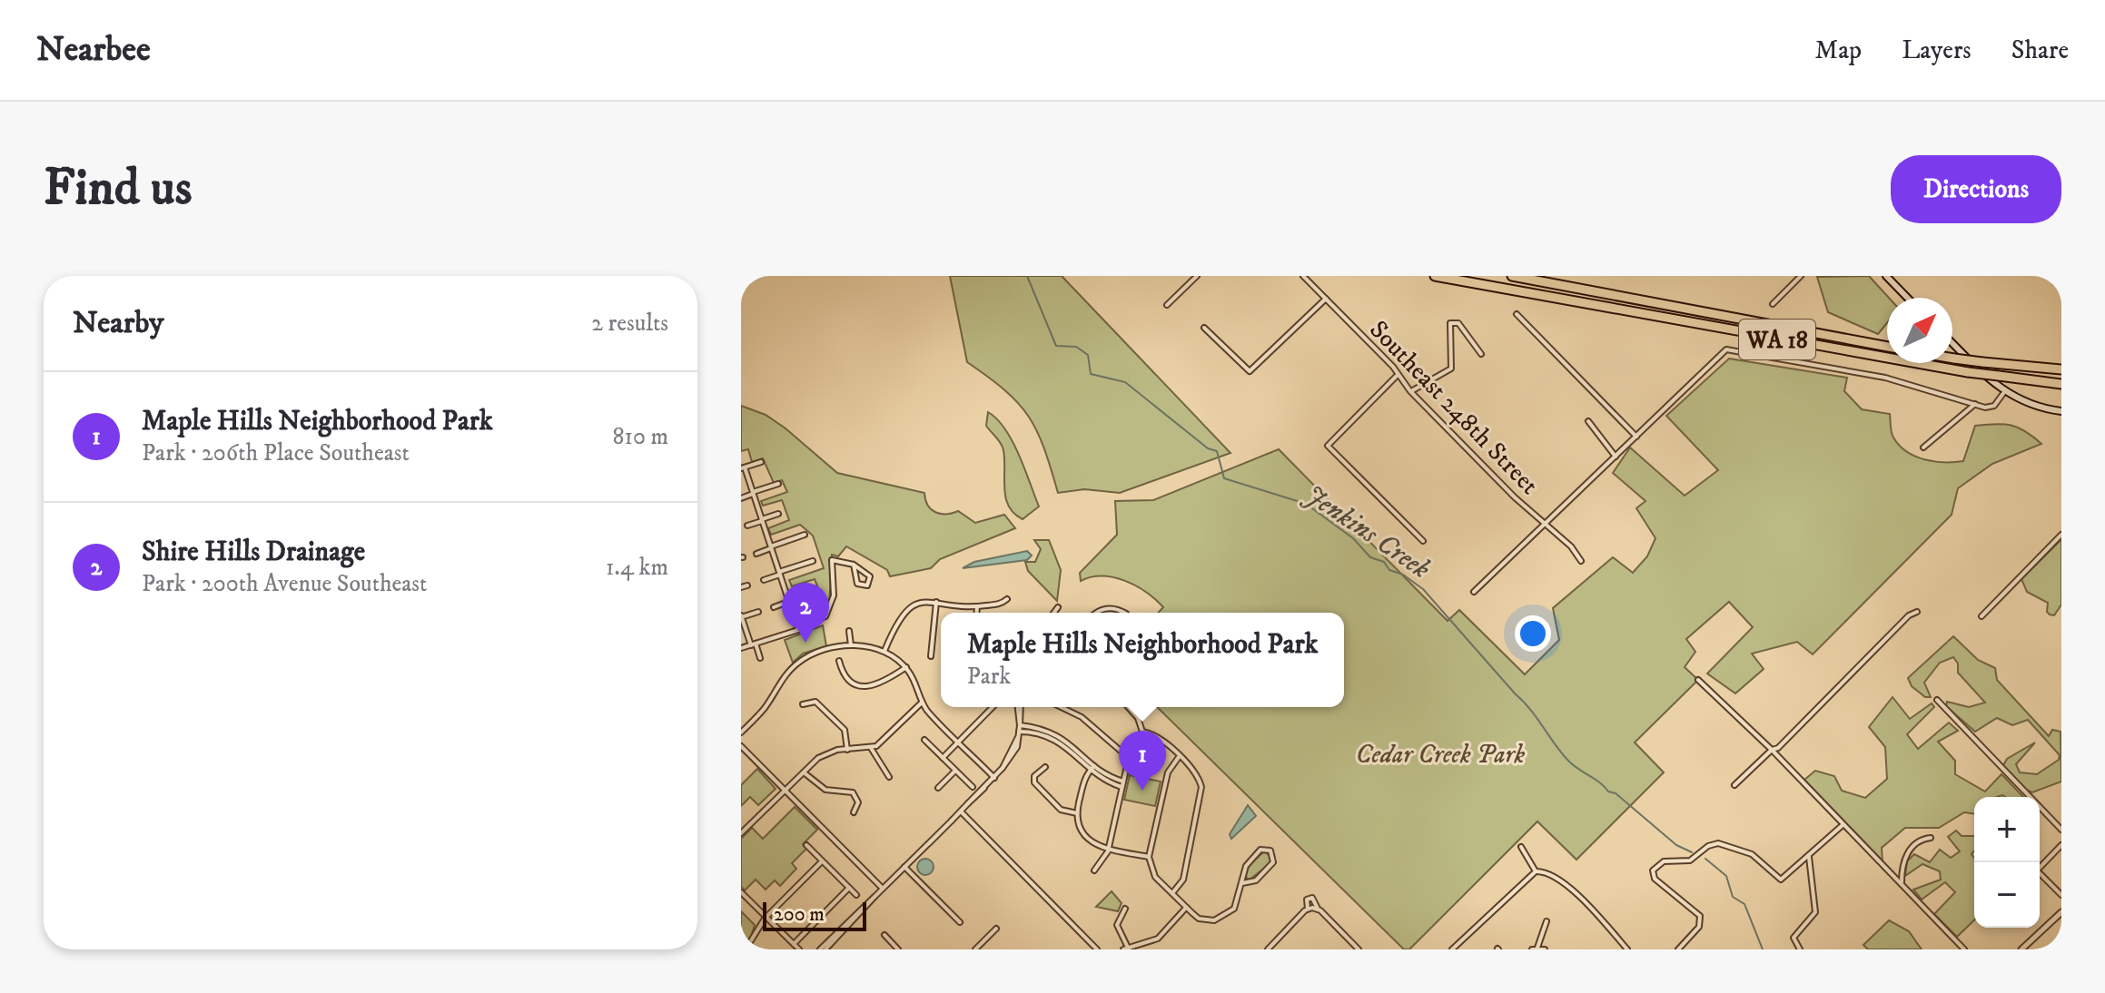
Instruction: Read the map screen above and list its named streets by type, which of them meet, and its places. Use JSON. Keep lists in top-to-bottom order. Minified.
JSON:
{"streets":{"highway":["WA 18"],"street":["Southeast 248th Street"]},"water":["Jenkins Creek"],"parks":["Cedar Creek Park"],"scale_bar":"200 m","north":"top right","page":{"header":"Nearbee","nav":["Map","Layers","Share"],"buttons":"Directions","title":"Find us","heading":["Nearby","2 results"],"list":[{"mark":"1","name":"Maple Hills Neighborhood Park","note":"Park · 206th Place Southeast","value":"810 m"},{"mark":"2","name":"Shire Hills Drainage","note":"Park · 200th Avenue Southeast","value":"1.4 km"}],"pins":["2","1"],"popup":["Maple Hills Neighborhood Park","Park"],"map_buttons":["+","−"],"scale":"200 m"}}
